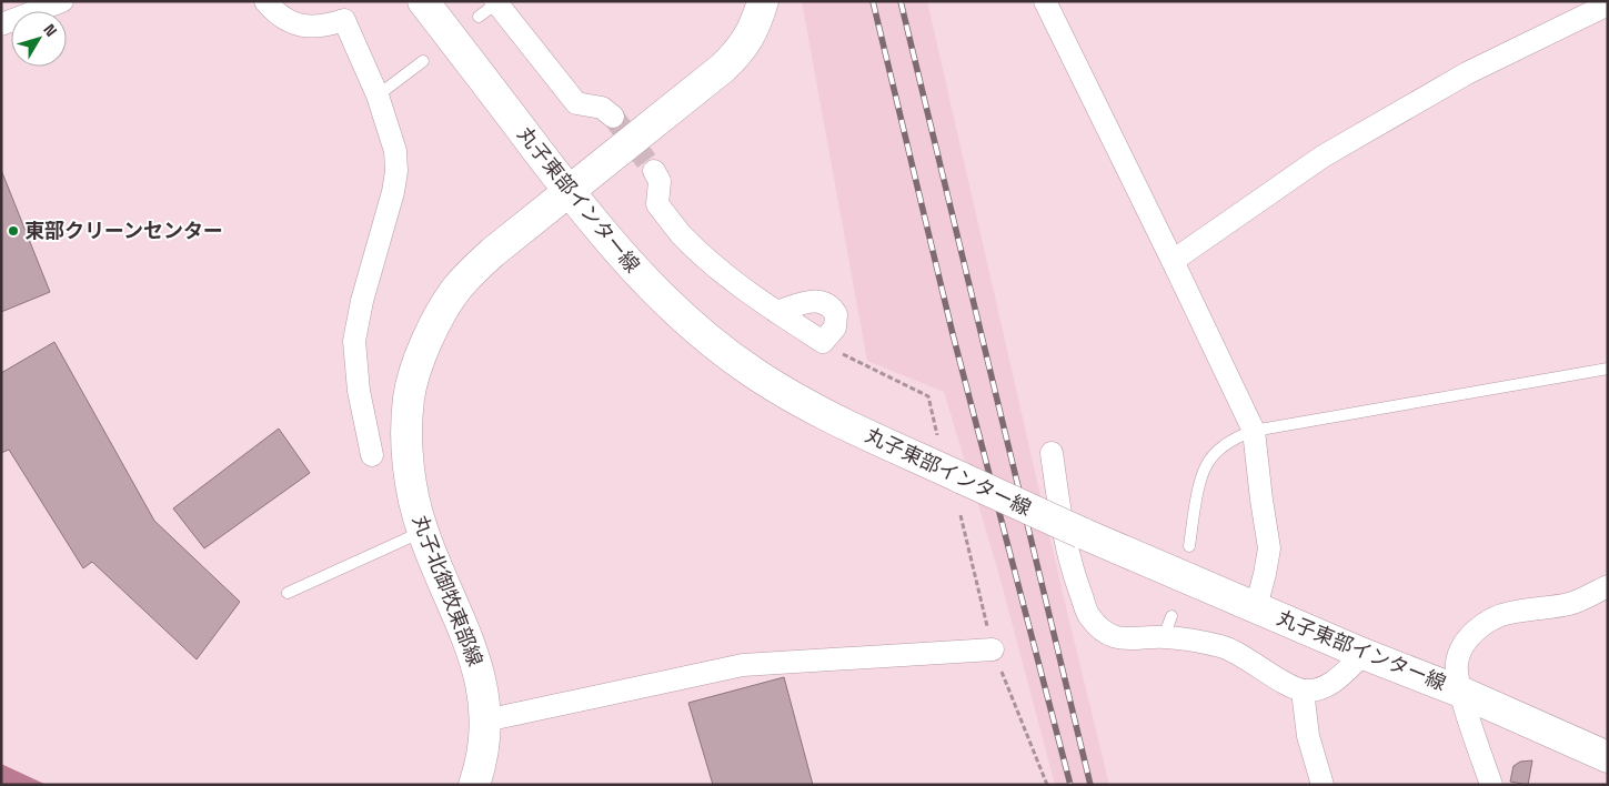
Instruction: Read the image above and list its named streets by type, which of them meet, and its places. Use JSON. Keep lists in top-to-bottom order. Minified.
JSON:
{"streets":{"main road":["丸子東部インター線","丸子北御牧東部線"]},"crossings":[["丸子東部インター線","丸子北御牧東部線"]],"places":["東部クリーンセンター"],"north":"top right"}
